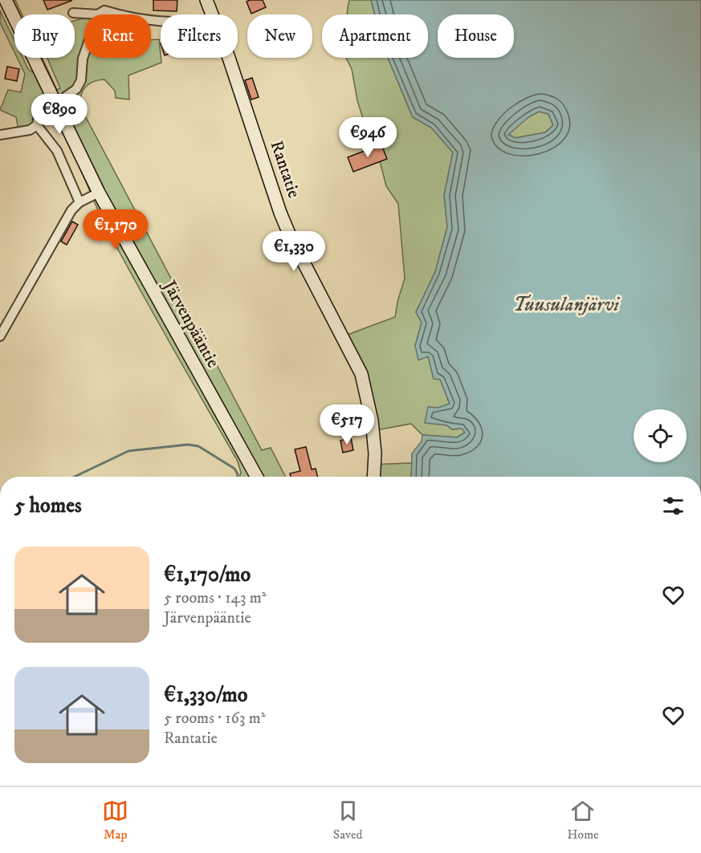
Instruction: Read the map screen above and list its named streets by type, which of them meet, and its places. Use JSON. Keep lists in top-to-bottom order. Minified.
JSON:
{"streets":{"main road":["Rantatie","Järvenpääntie"]},"water":["Tuusulanjärvi"],"page":{"chip":["Buy","Rent","Filters","New","Apartment","House"],"price":["€890","€946","€1,170","€1,330","€517"],"heading":"5 homes","list":[{"name":"€1,170/mo","note":"5 rooms · 143 m² · Järvenpääntie"},{"name":"€1,330/mo","note":"5 rooms · 163 m² · Rantatie"}],"tabs":["Map","Saved","Home"]}}
